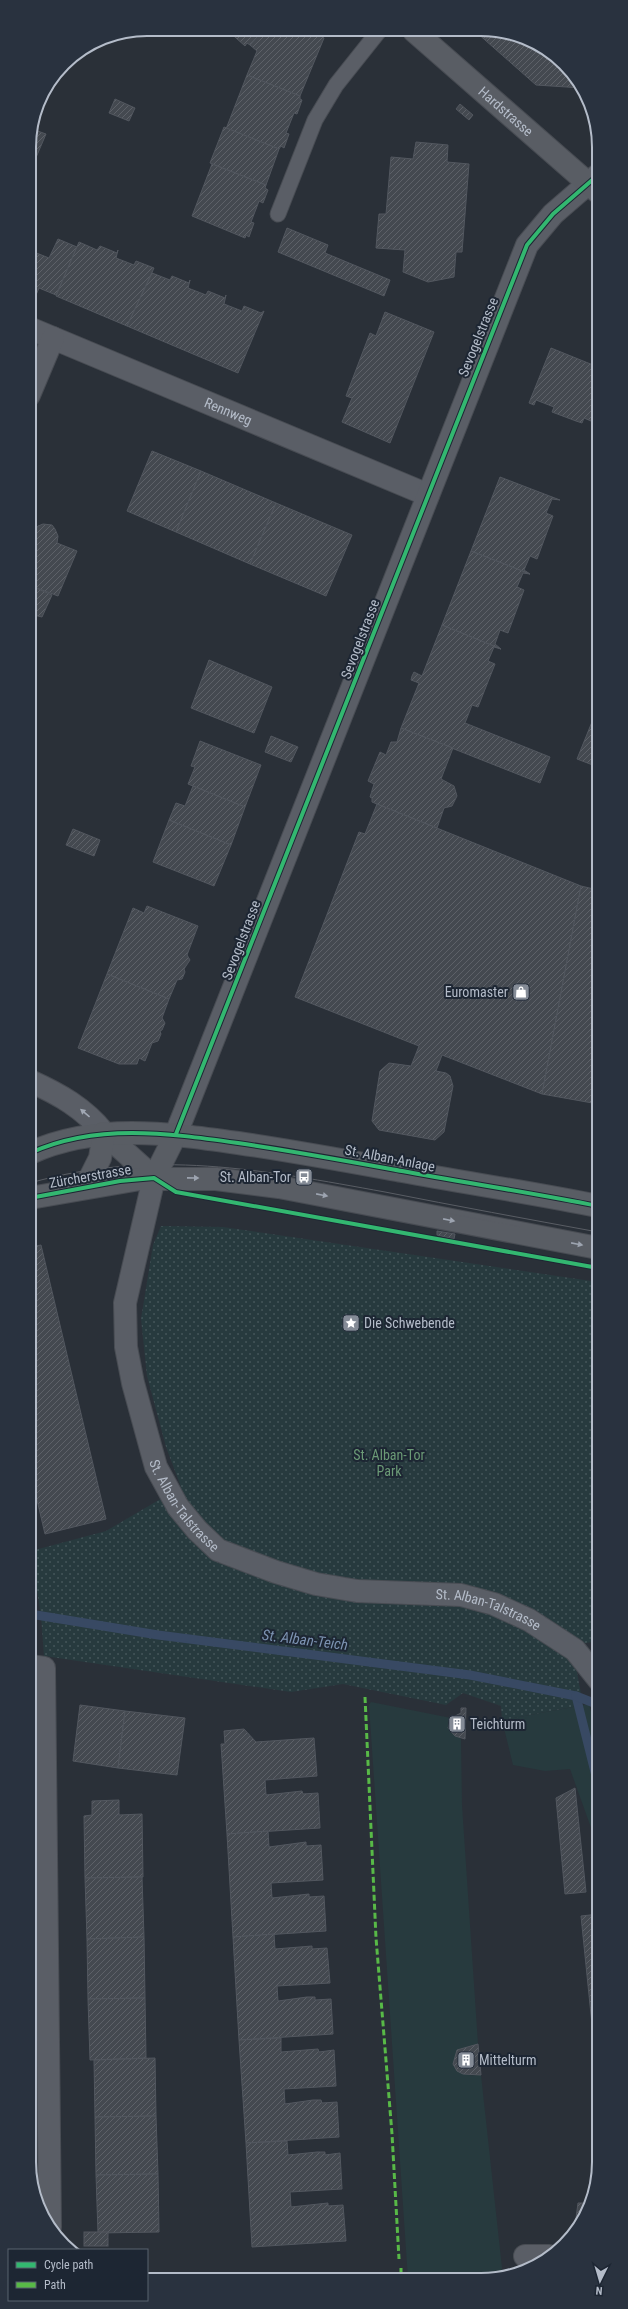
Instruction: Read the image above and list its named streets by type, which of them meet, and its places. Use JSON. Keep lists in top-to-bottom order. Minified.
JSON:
{"streets":{"main road":["Hardstrasse","St. Alban-Anlage","Zürcherstrasse"],"street":["Sevogelstrasse","Rennweg","St. Alban-Talstrasse"]},"crossings":[["Sevogelstrasse","Rennweg"],["Sevogelstrasse","St. Alban-Anlage"],["Zürcherstrasse","St. Alban-Talstrasse"]],"water":["St. Alban-Teich"],"parks":["St. Alban-Tor Park"],"places":{"shop":["Euromaster"],"bus stop":["St. Alban-Tor"],"place":["Die Schwebende"],"building":["Teichturm","Mittelturm"]},"legend":["Cycle path","Path"],"north":"bottom"}
